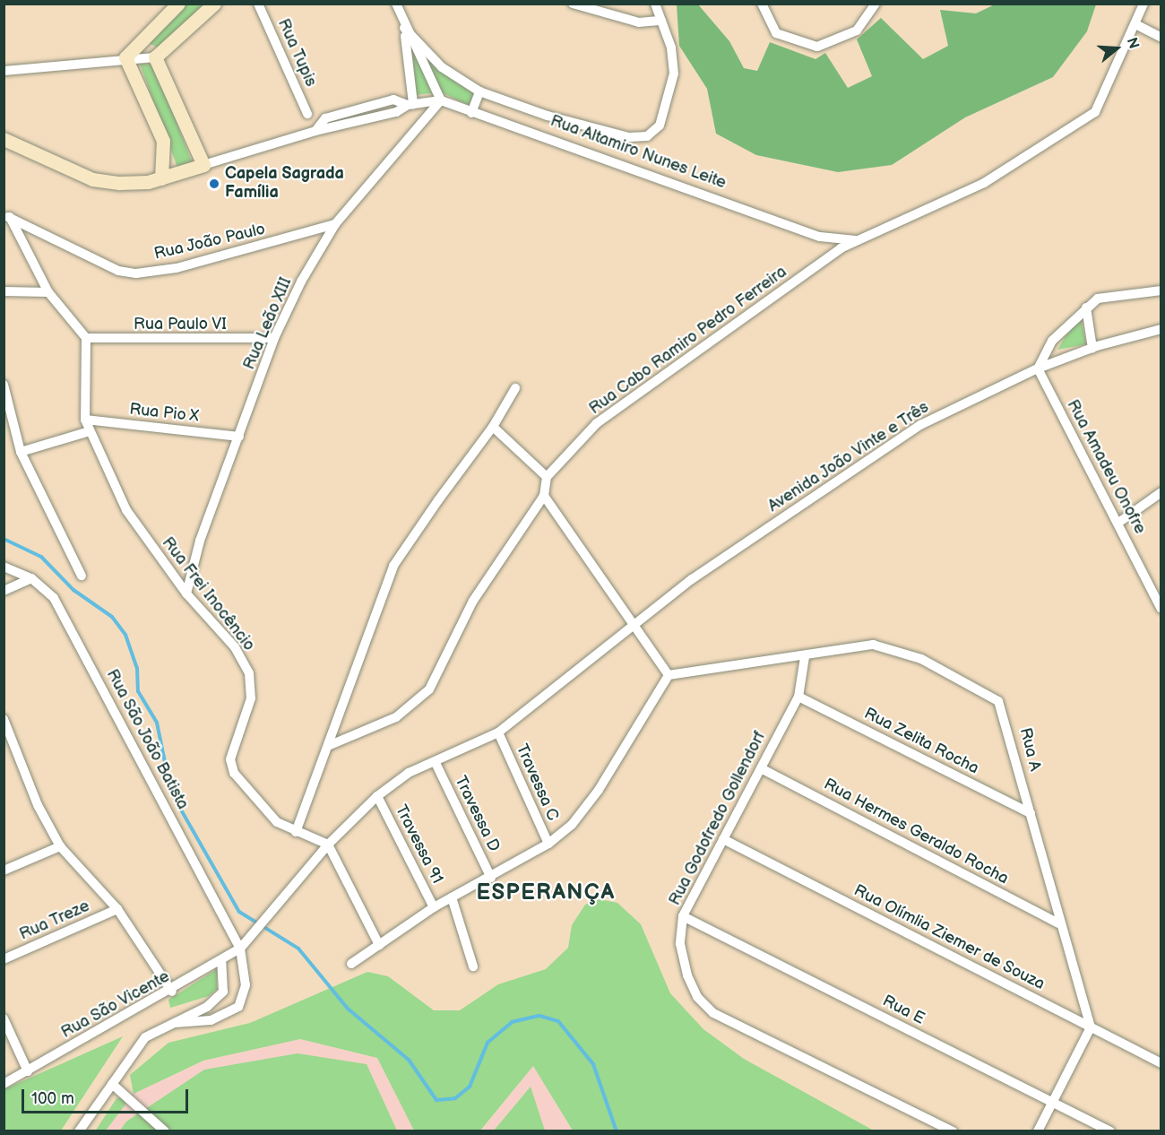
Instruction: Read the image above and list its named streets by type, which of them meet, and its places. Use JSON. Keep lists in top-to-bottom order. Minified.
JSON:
{"streets":{"main road":["Rua Altamiro Nunes Leite"],"street":["Rua Tupis","Rua João Paulo","Rua Leão XIII","Rua Paulo VI","Rua Cabo Ramiro Pedro Ferreira","Rua Pio X","Avenida João Vinte e Três","Rua Amadeu Onofre","Rua Frei Inocêncio","Rua São João Batista","Rua Zelita Rocha","Rua A","Travessa C","Travessa D","Rua Godofredo Gollendorf","Rua Hermes Geraldo Rocha","Travessa 91","Rua Treze","Rua Olímlia Ziemer de Souza","Rua São Vicente","Rua E"]},"crossings":[["Rua Altamiro Nunes Leite","Rua Leão XIII"],["Rua Altamiro Nunes Leite","Rua Cabo Ramiro Pedro Ferreira"],["Rua João Paulo","Rua Leão XIII"],["Rua Leão XIII","Rua Paulo VI"],["Rua Leão XIII","Rua Pio X"],["Rua Leão XIII","Rua Frei Inocêncio"],["Rua Paulo VI","Rua Frei Inocêncio"],["Rua Pio X","Rua Frei Inocêncio"],["Avenida João Vinte e Três","Rua Amadeu Onofre"],["Avenida João Vinte e Três","Travessa C"],["Avenida João Vinte e Três","Travessa D"],["Avenida João Vinte e Três","Rua São Vicente"],["Rua Frei Inocêncio","Rua São Vicente"],["Rua São João Batista","Rua São Vicente"],["Rua Zelita Rocha","Rua A"],["Rua Zelita Rocha","Rua Godofredo Gollendorf"],["Rua A","Rua Godofredo Gollendorf"],["Rua A","Rua Hermes Geraldo Rocha"],["Rua A","Rua Olímlia Ziemer de Souza"],["Travessa D","Rua São Vicente"],["Rua Godofredo Gollendorf","Rua Hermes Geraldo Rocha"],["Rua Godofredo Gollendorf","Rua Olímlia Ziemer de Souza"],["Rua Godofredo Gollendorf","Rua E"],["Travessa 91","Rua São Vicente"]],"districts":["ESPERANÇA"],"places":["Capela Sagrada Família"],"scale_bar":"100 m","north":"right"}
